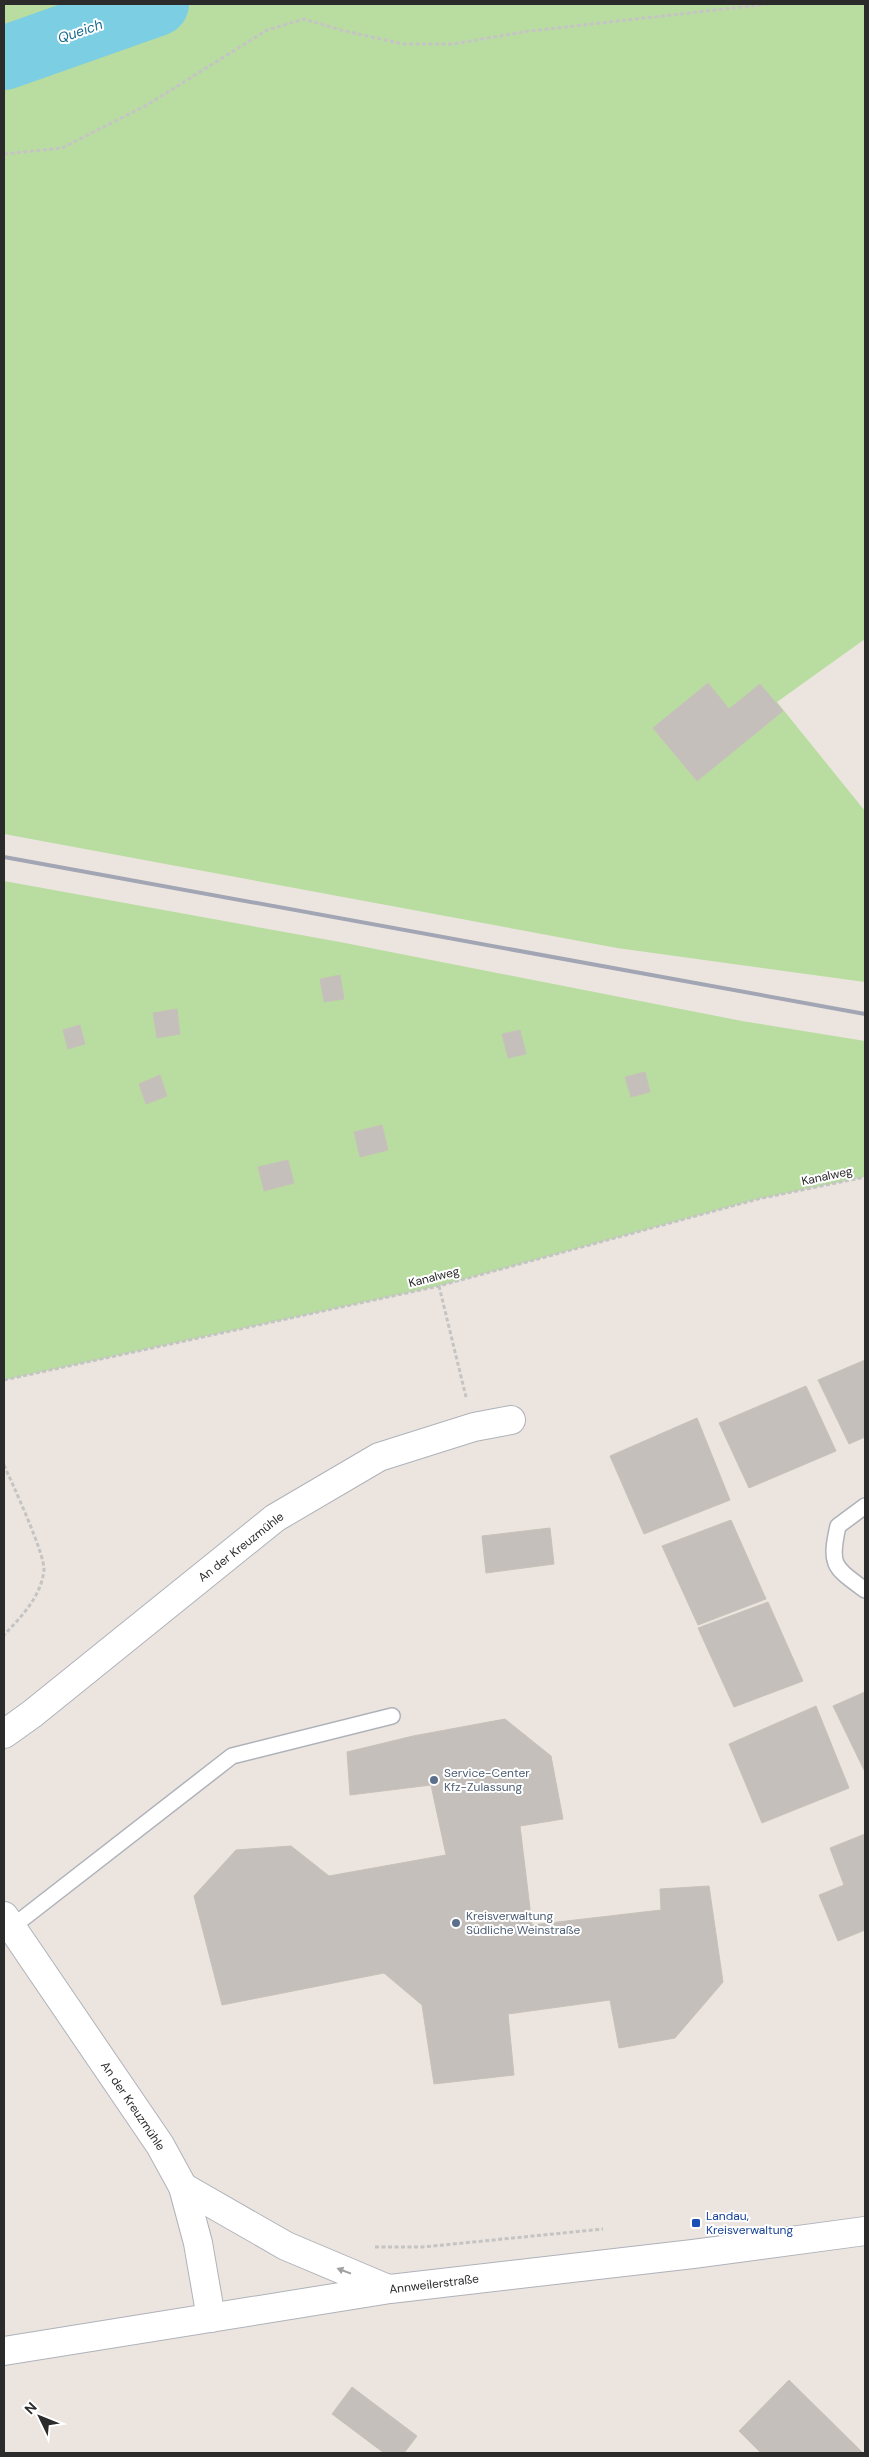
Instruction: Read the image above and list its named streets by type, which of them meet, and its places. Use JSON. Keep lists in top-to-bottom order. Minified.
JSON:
{"streets":{"street":["An der Kreuzmühle","Annweilerstraße"],"path":["Kanalweg"]},"crossings":[["An der Kreuzmühle","Annweilerstraße"]],"water":["Queich"],"places":{"other":["Service-Center Kfz-Zulassung","Kreisverwaltung Südliche Weinstraße"],"transit":["Landau, Kreisverwaltung"]},"north":"top left"}
